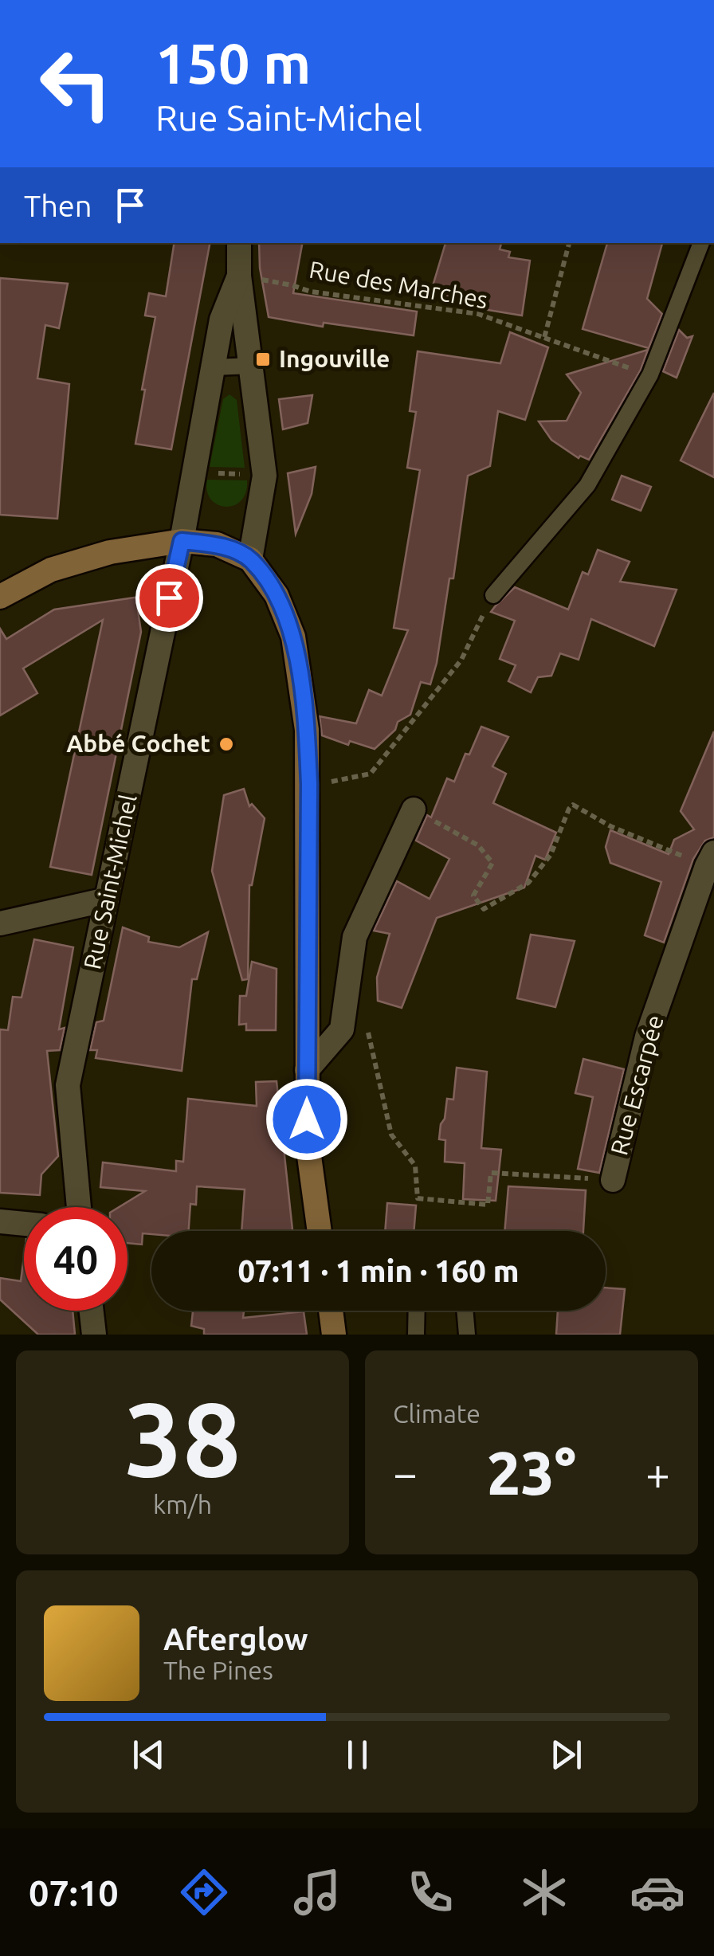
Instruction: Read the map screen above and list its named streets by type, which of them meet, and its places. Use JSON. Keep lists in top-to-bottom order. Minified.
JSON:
{"streets":{"street":["Rue Saint-Michel","Rue Escarpée"],"path":["Rue des Marches"]},"crossings":[["Rue des Marches","Rue Saint-Michel"]],"places":{"transit":["Ingouville"],"other":["Abbé Cochet"]},"page":{"turn":["150 m","Rue Saint-Michel"],"then":"Then","limit":"40","trip":"07:11 · 1 min · 160 m","tile":[["38","km/h"],"Climate"],"heat":["−","23°","+"],"song":["Afterglow","The Pines"],"tabs":"07:10"}}
